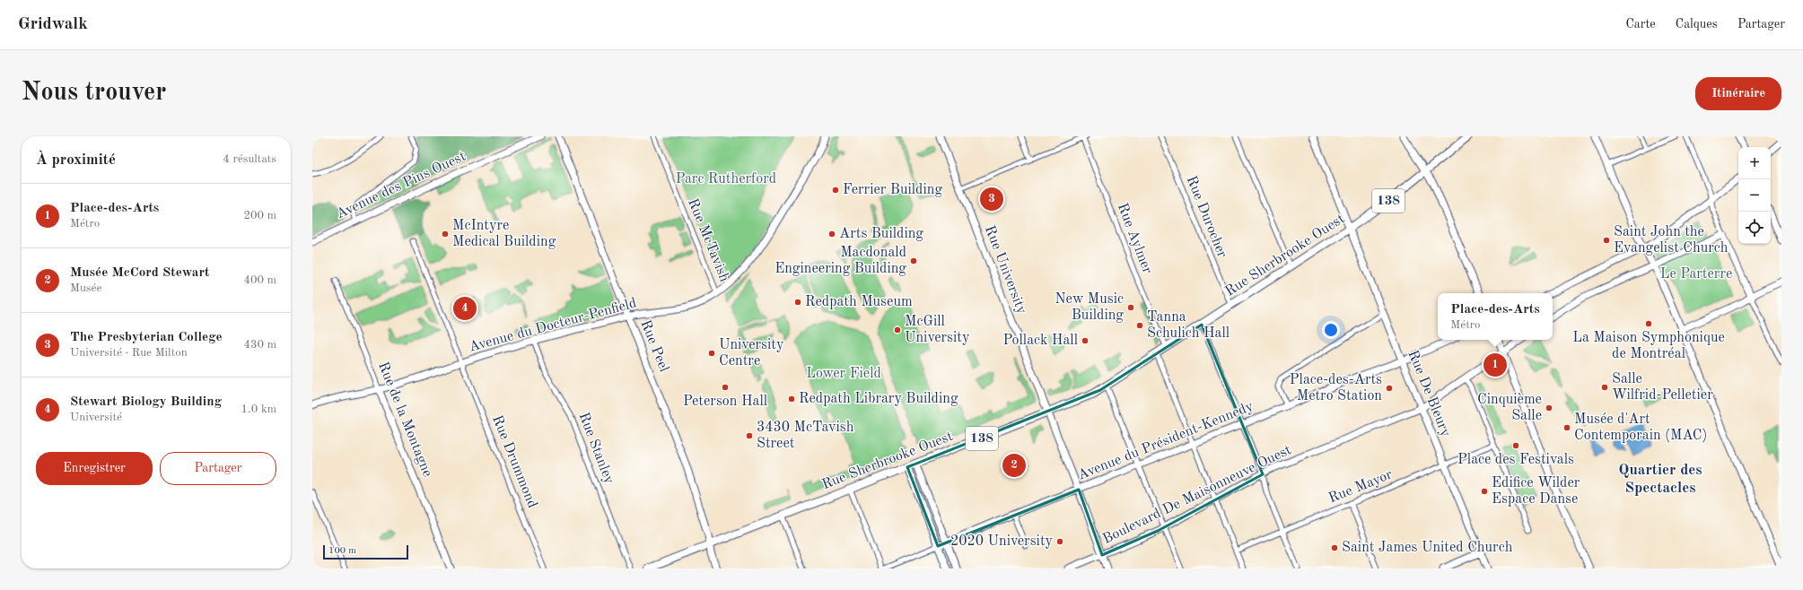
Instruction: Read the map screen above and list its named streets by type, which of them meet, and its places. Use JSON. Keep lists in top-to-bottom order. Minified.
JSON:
{"streets":{"main road":["138","Rue Sherbrooke Ouest"],"street":["Avenue des Pins Ouest","Rue Durocher","Rue Aylmer","Rue McTavish","Rue University","Avenue du Docteur-Penfield","Rue Peel","Rue De Bleury","Rue de la Montagne","Avenue du Président-Kennedy","Rue Stanley","Rue Drummond","Rue Mayor","Boulevard De Maisonneuve Ouest"]},"crossings":[["Rue Durocher","Rue Sherbrooke Ouest"],["Rue Aylmer","Rue Sherbrooke Ouest"],["Rue McTavish","Avenue du Docteur-Penfield"],["Rue Sherbrooke Ouest","Rue University"],["Rue Sherbrooke Ouest","Rue Peel"],["Rue Sherbrooke Ouest","Rue De Bleury"],["Rue University","Avenue du Président-Kennedy"],["Rue University","Boulevard De Maisonneuve Ouest"],["Avenue du Docteur-Penfield","Rue Peel"],["Avenue du Docteur-Penfield","Rue de la Montagne"],["Avenue du Docteur-Penfield","Rue Stanley"],["Avenue du Docteur-Penfield","Rue Drummond"],["Rue De Bleury","Avenue du Président-Kennedy"],["Rue De Bleury","Rue Mayor"],["Rue De Bleury","Boulevard De Maisonneuve Ouest"]],"districts":["Quartier des Spectacles"],"parks":["Parc Rutherford","Le Parterre","Lower Field"],"places":["Ferrier Building","McIntyre Medical Building","Arts Building","Saint John the Evangelist Church","Macdonald Engineering Building","Redpath Museum","New Music Building","La Maison Symphonique de Montréal","Tanna Schulich Hall","McGill University","Pollack Hall","University Centre","Peterson Hall","Salle Wilfrid-Pelletier","Place-des-Arts Metro Station","Redpath Library Building","Cinquième Salle","Musée d'Art Contemporain (MAC)","3430 McTavish Street","Place des Festivals","Edifice Wilder Espace Danse","2020 University","Saint James United Church"],"scale_bar":"100 m","page":{"header":"Gridwalk","nav":["Carte","Calques","Partager"],"buttons":["Itinéraire",["Enregistrer","Partager"]],"title":"Nous trouver","heading":["À proximité","4 résultats"],"map_buttons":["+","−"],"list":[{"mark":"1","name":"Place-des-Arts","note":"Métro","value":"200 m"},{"mark":"2","name":"Musée McCord Stewart","note":"Musée","value":"400 m"},{"mark":"3","name":"The Presbyterian College","note":"Université · Rue Milton","value":"430 m"},{"mark":"4","name":"Stewart Biology Building","note":"Université","value":"1.0 km"}],"pins":["3","4","1","2"],"popup":["Place-des-Arts","Métro"],"scale":"100 m"}}
